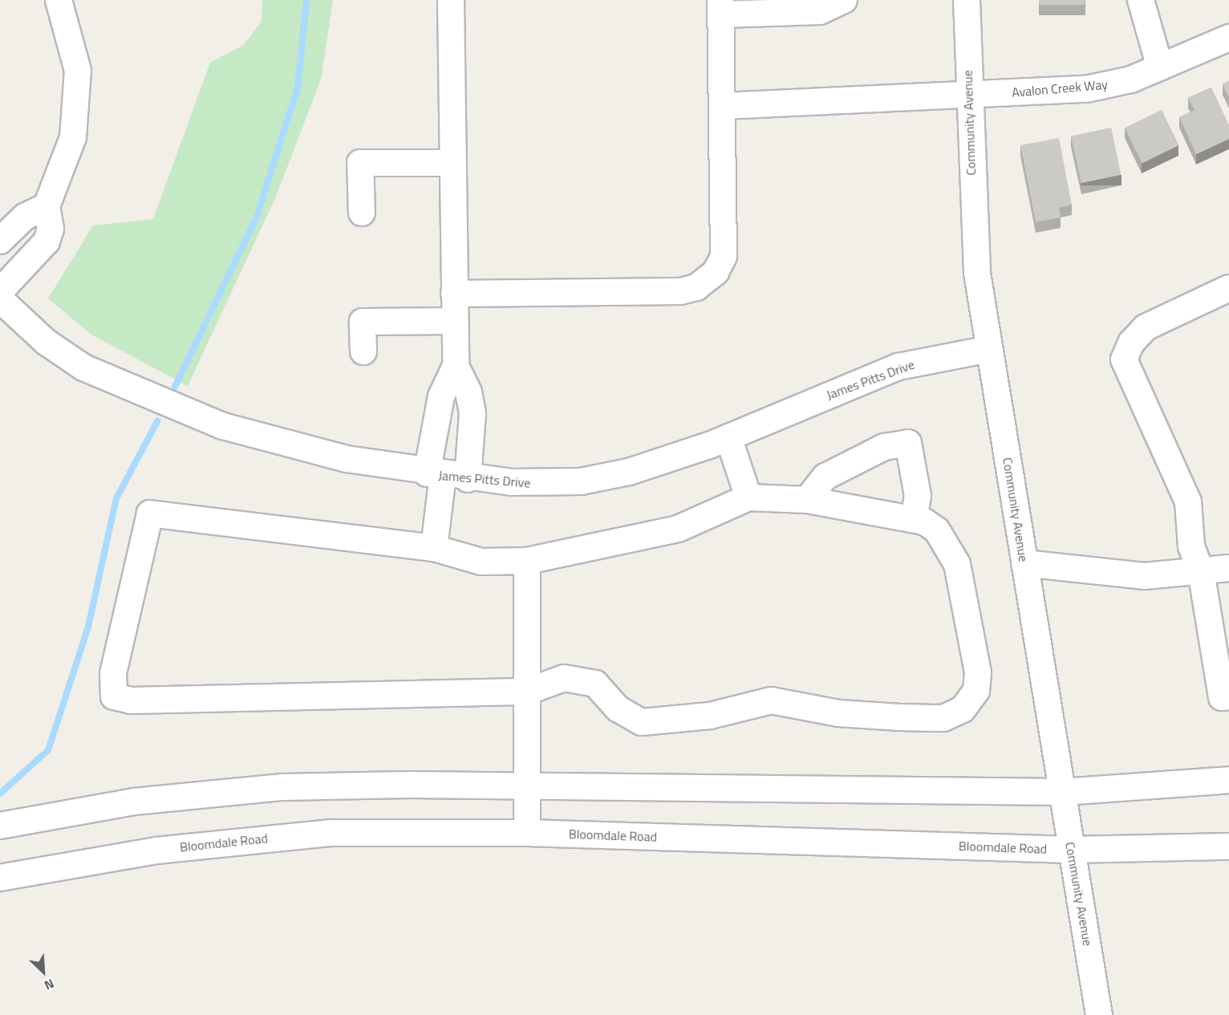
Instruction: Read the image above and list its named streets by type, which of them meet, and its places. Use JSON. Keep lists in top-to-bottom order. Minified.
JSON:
{"streets":{"street":["Avalon Creek Way","Community Avenue","James Pitts Drive","Bloomdale Road"]},"crossings":[["Avalon Creek Way","Community Avenue"],["Community Avenue","James Pitts Drive"],["Community Avenue","Bloomdale Road"]],"north":"bottom right"}
